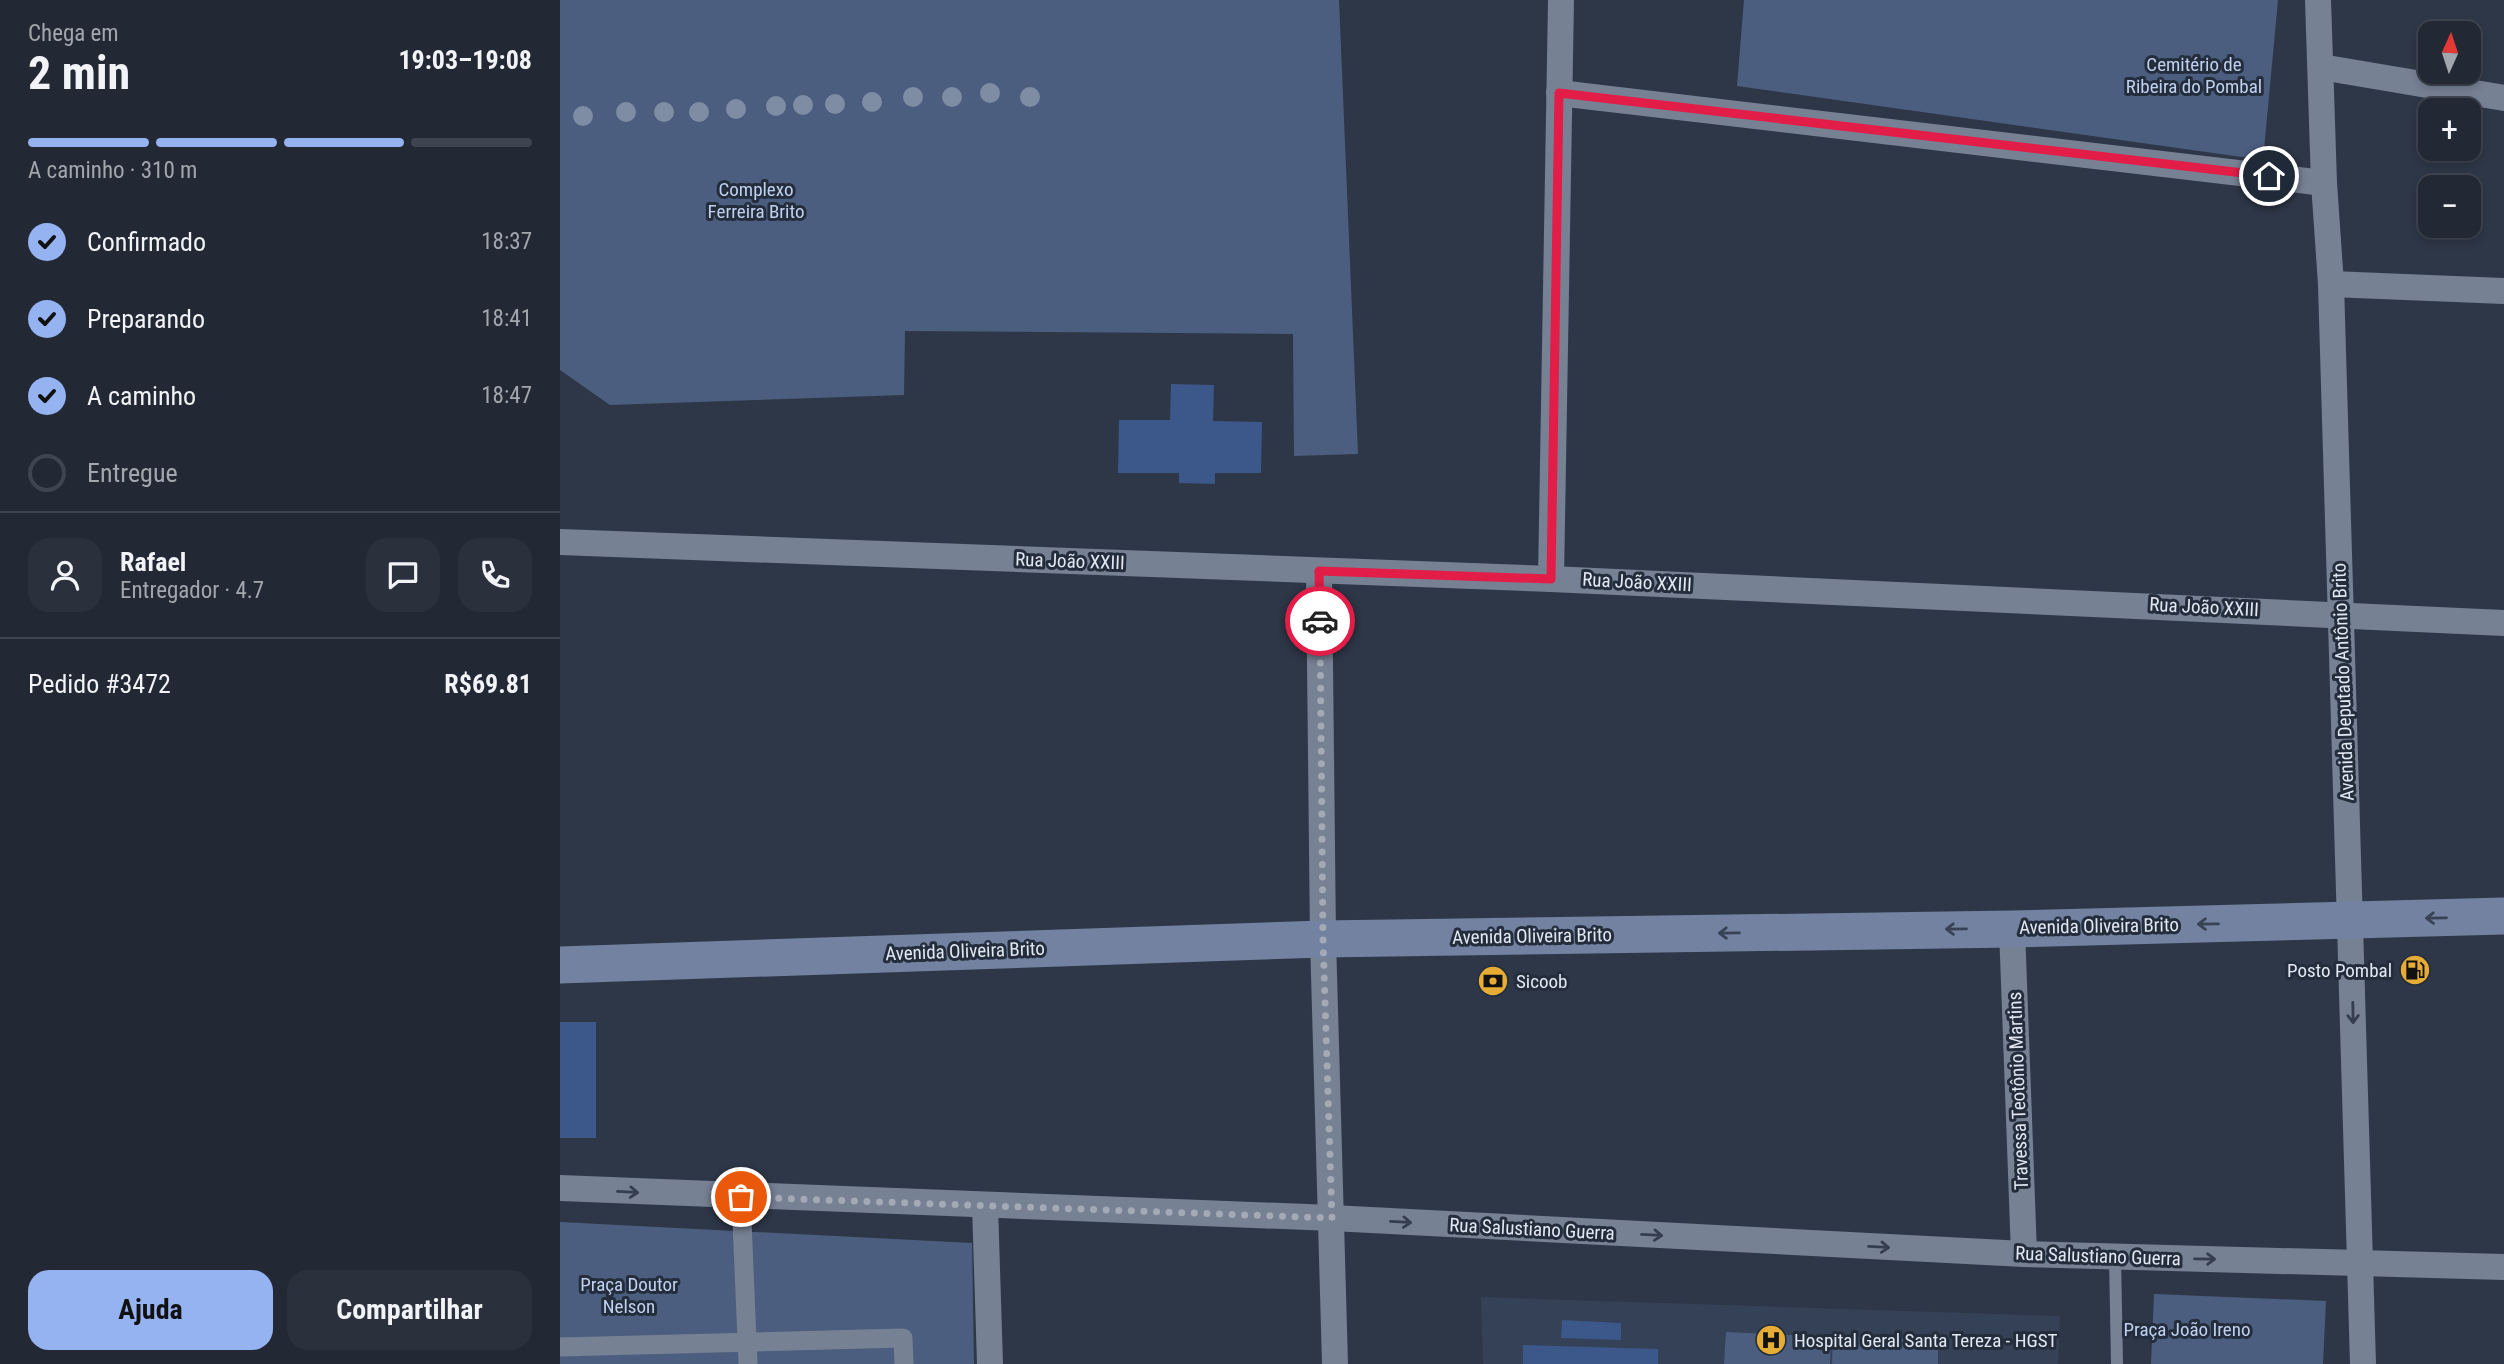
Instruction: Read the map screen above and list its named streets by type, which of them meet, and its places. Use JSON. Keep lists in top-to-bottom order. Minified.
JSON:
{"streets":{"main road":["Avenida Oliveira Brito"],"street":["Rua João XXIII","Avenida Deputado Antônio Brito","Travessa Teotônio Martins","Rua Salustiano Guerra"]},"crossings":[["Rua João XXIII","Avenida Deputado Antônio Brito"],["Avenida Deputado Antônio Brito","Avenida Oliveira Brito"],["Avenida Deputado Antônio Brito","Rua Salustiano Guerra"],["Avenida Oliveira Brito","Travessa Teotônio Martins"],["Travessa Teotônio Martins","Rua Salustiano Guerra"]],"one_way":["Avenida Oliveira Brito","Rua Salustiano Guerra"],"parks":["Cemitério de Ribeira do Pombal","Complexo Ferreira Brito","Praça Doutor Nelson","Praça João Ireno"],"places":{"fuel station":["Posto Pombal"],"bank":["Sicoob"],"hospital":["Hospital Geral Santa Tereza - HGST"]},"north":"top","page":{"heading":["2 min","Chega em","19:03–19:08"],"panel":["Rafael","Entregador · 4.7","Pedido #3472","R$69.81"],"map_buttons":["+","−"],"bar":"A caminho · 310 m","list":[["Confirmado","18:37"],["Preparando","18:41"],["A caminho","18:47"],"Entregue"],"buttons":["Ajuda","Compartilhar"]}}
